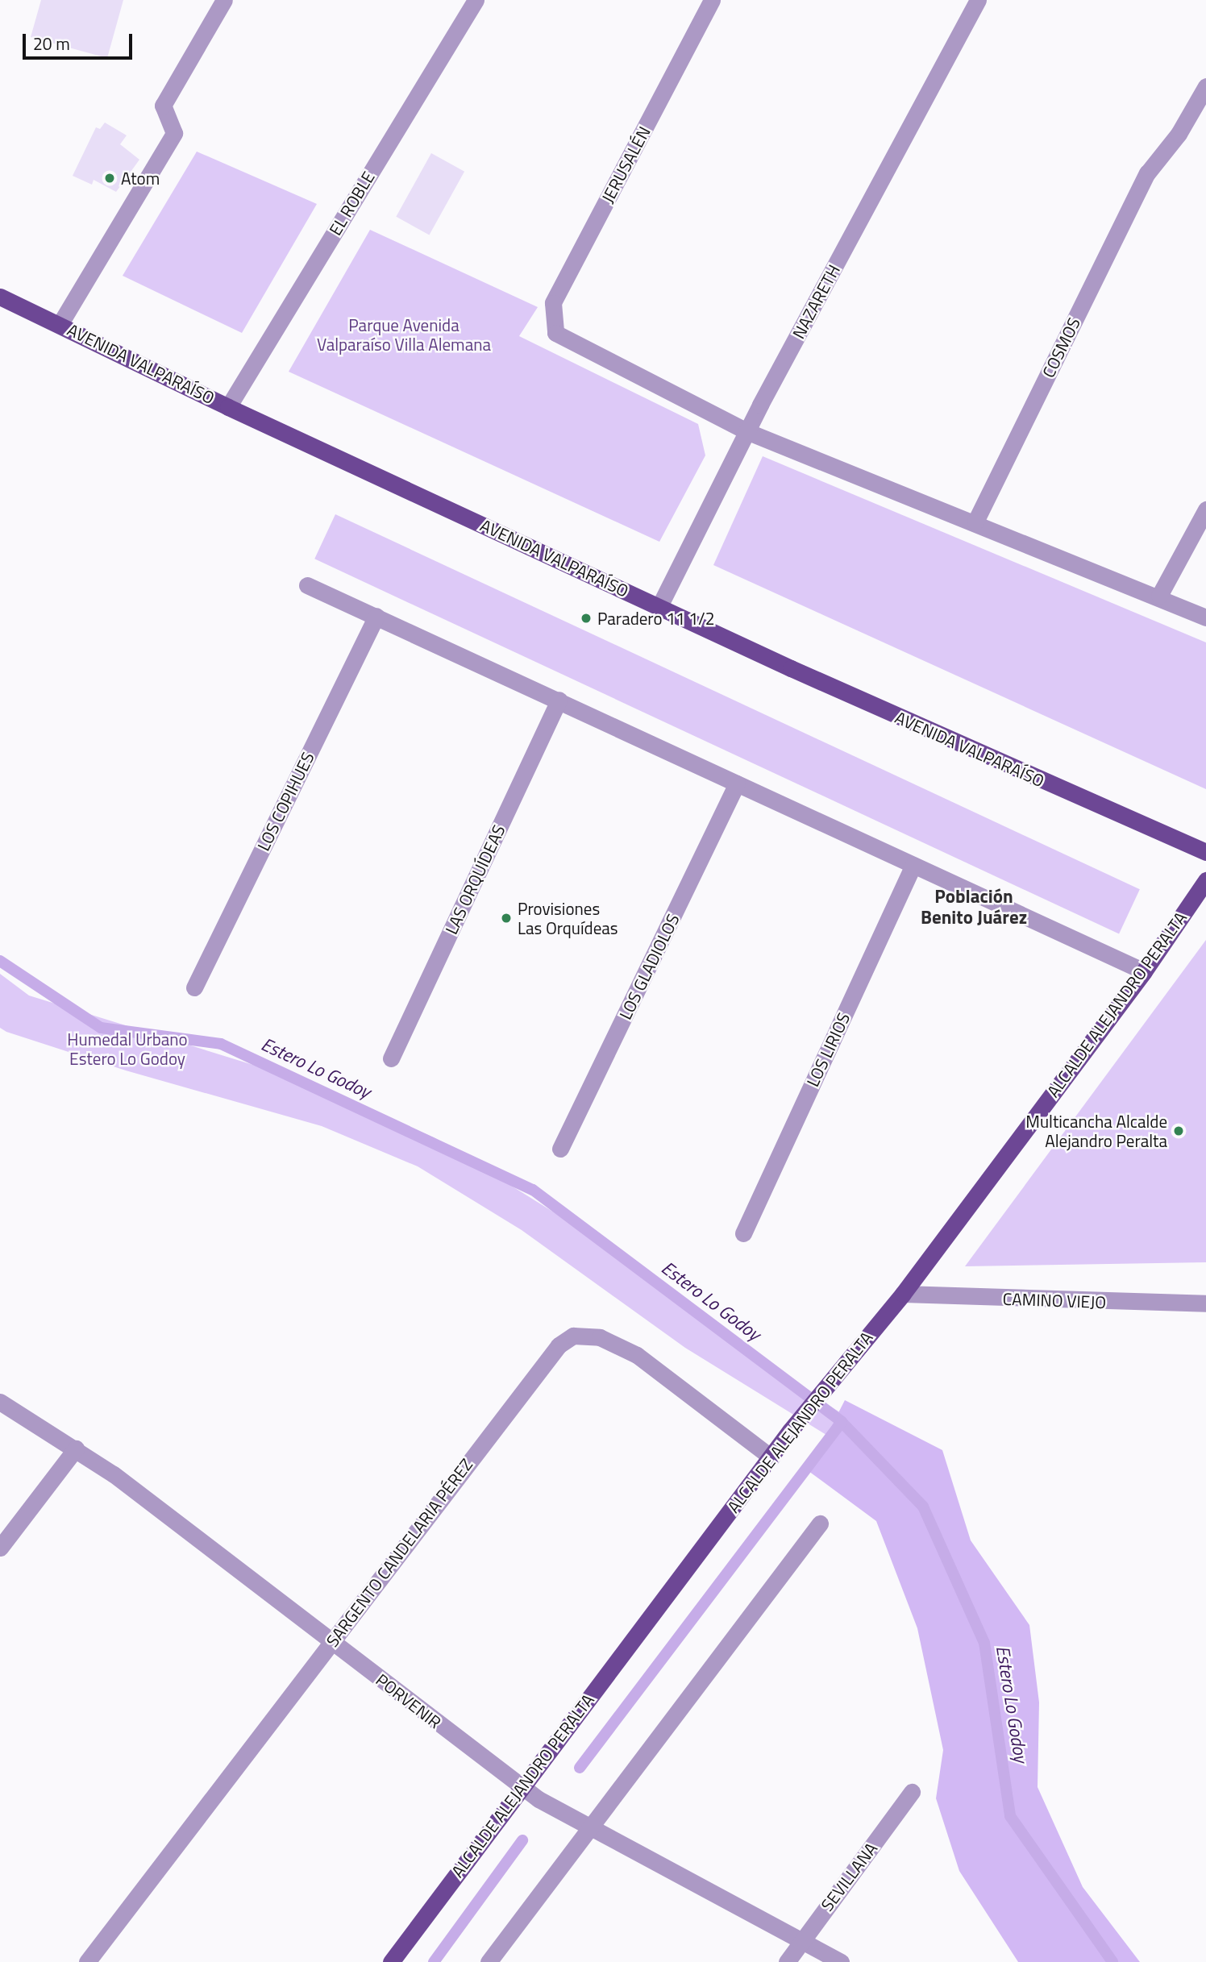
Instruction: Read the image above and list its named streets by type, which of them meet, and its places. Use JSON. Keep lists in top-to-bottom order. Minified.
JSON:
{"streets":{"main road":["AVENIDA VALPARAÍSO","ALCALDE ALEJANDRO PERALTA"],"street":["JERUSALÉN","EL ROBLE","NAZARETH","COSMOS","LOS COPIHUES","LAS ORQUÍDEAS","LOS GLADIOLOS","LOS LIRIOS","CAMINO VIEJO","SARGENTO CANDELARIA PÉREZ","PORVENIR","SEVILLANA"]},"crossings":[["JERUSALÉN","NAZARETH"],["EL ROBLE","AVENIDA VALPARAÍSO"],["NAZARETH","AVENIDA VALPARAÍSO"],["ALCALDE ALEJANDRO PERALTA","CAMINO VIEJO"],["ALCALDE ALEJANDRO PERALTA","SARGENTO CANDELARIA PÉREZ"],["ALCALDE ALEJANDRO PERALTA","PORVENIR"],["SARGENTO CANDELARIA PÉREZ","PORVENIR"],["PORVENIR","SEVILLANA"]],"districts":["Población Benito Juárez"],"water":["Estero Lo Godoy"],"parks":["Parque Avenida Valparaíso Villa Alemana","Humedal Urbano Estero Lo Godoy"],"places":["Atom","Paradero 11 1/2","Provisiones Las Orquídeas","Multicancha Alcalde Alejandro Peralta"],"scale_bar":"20 m"}
